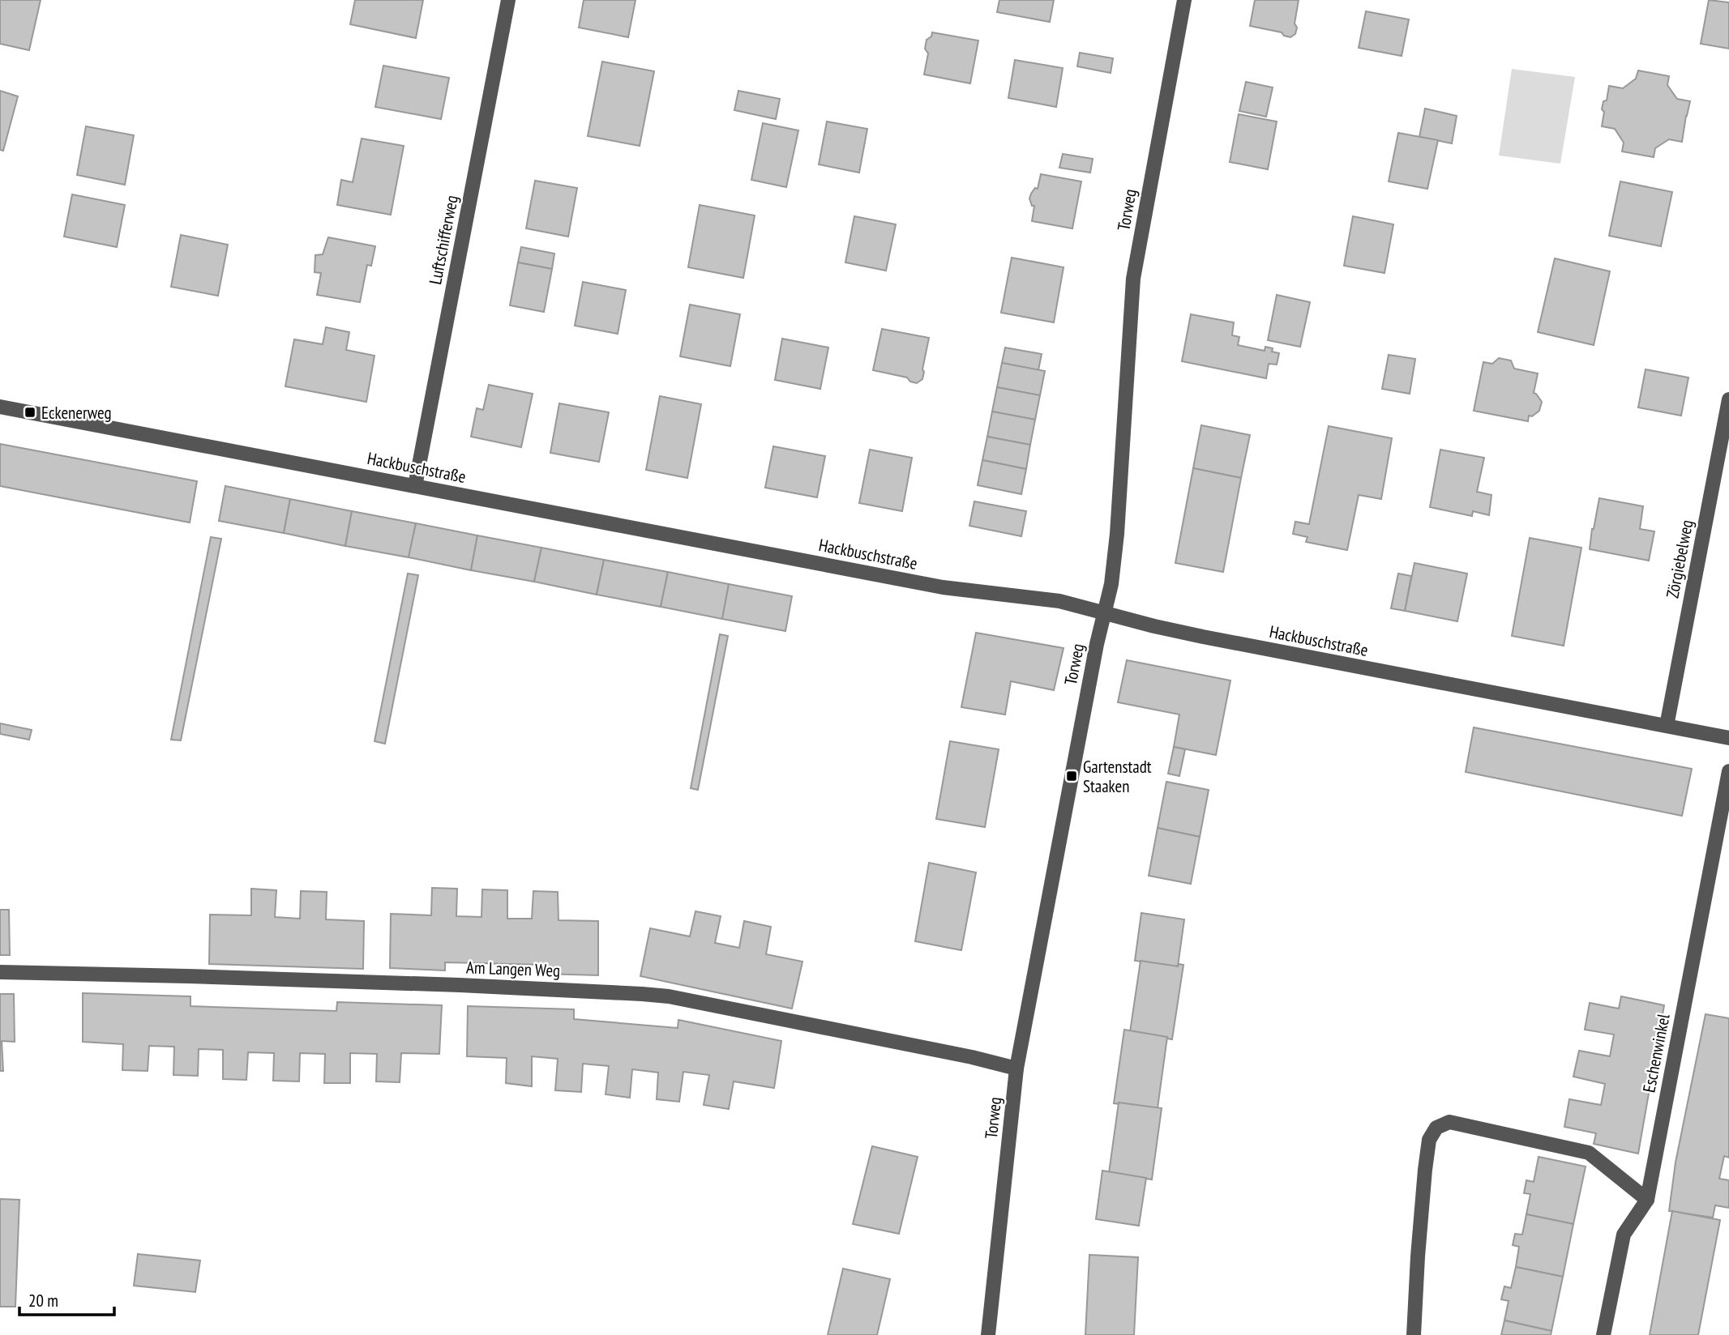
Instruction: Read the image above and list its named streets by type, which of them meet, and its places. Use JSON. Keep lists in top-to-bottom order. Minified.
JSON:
{"streets":{"street":["Torweg","Luftschifferweg","Hackbuschstraße","Zörgiebelweg","Am Langen Weg","Eschenwinkel"]},"crossings":[["Torweg","Hackbuschstraße"],["Torweg","Am Langen Weg"],["Luftschifferweg","Hackbuschstraße"],["Hackbuschstraße","Zörgiebelweg"]],"places":{"transit":["Eckenerweg","Gartenstadt Staaken"]},"scale_bar":"20 m"}
